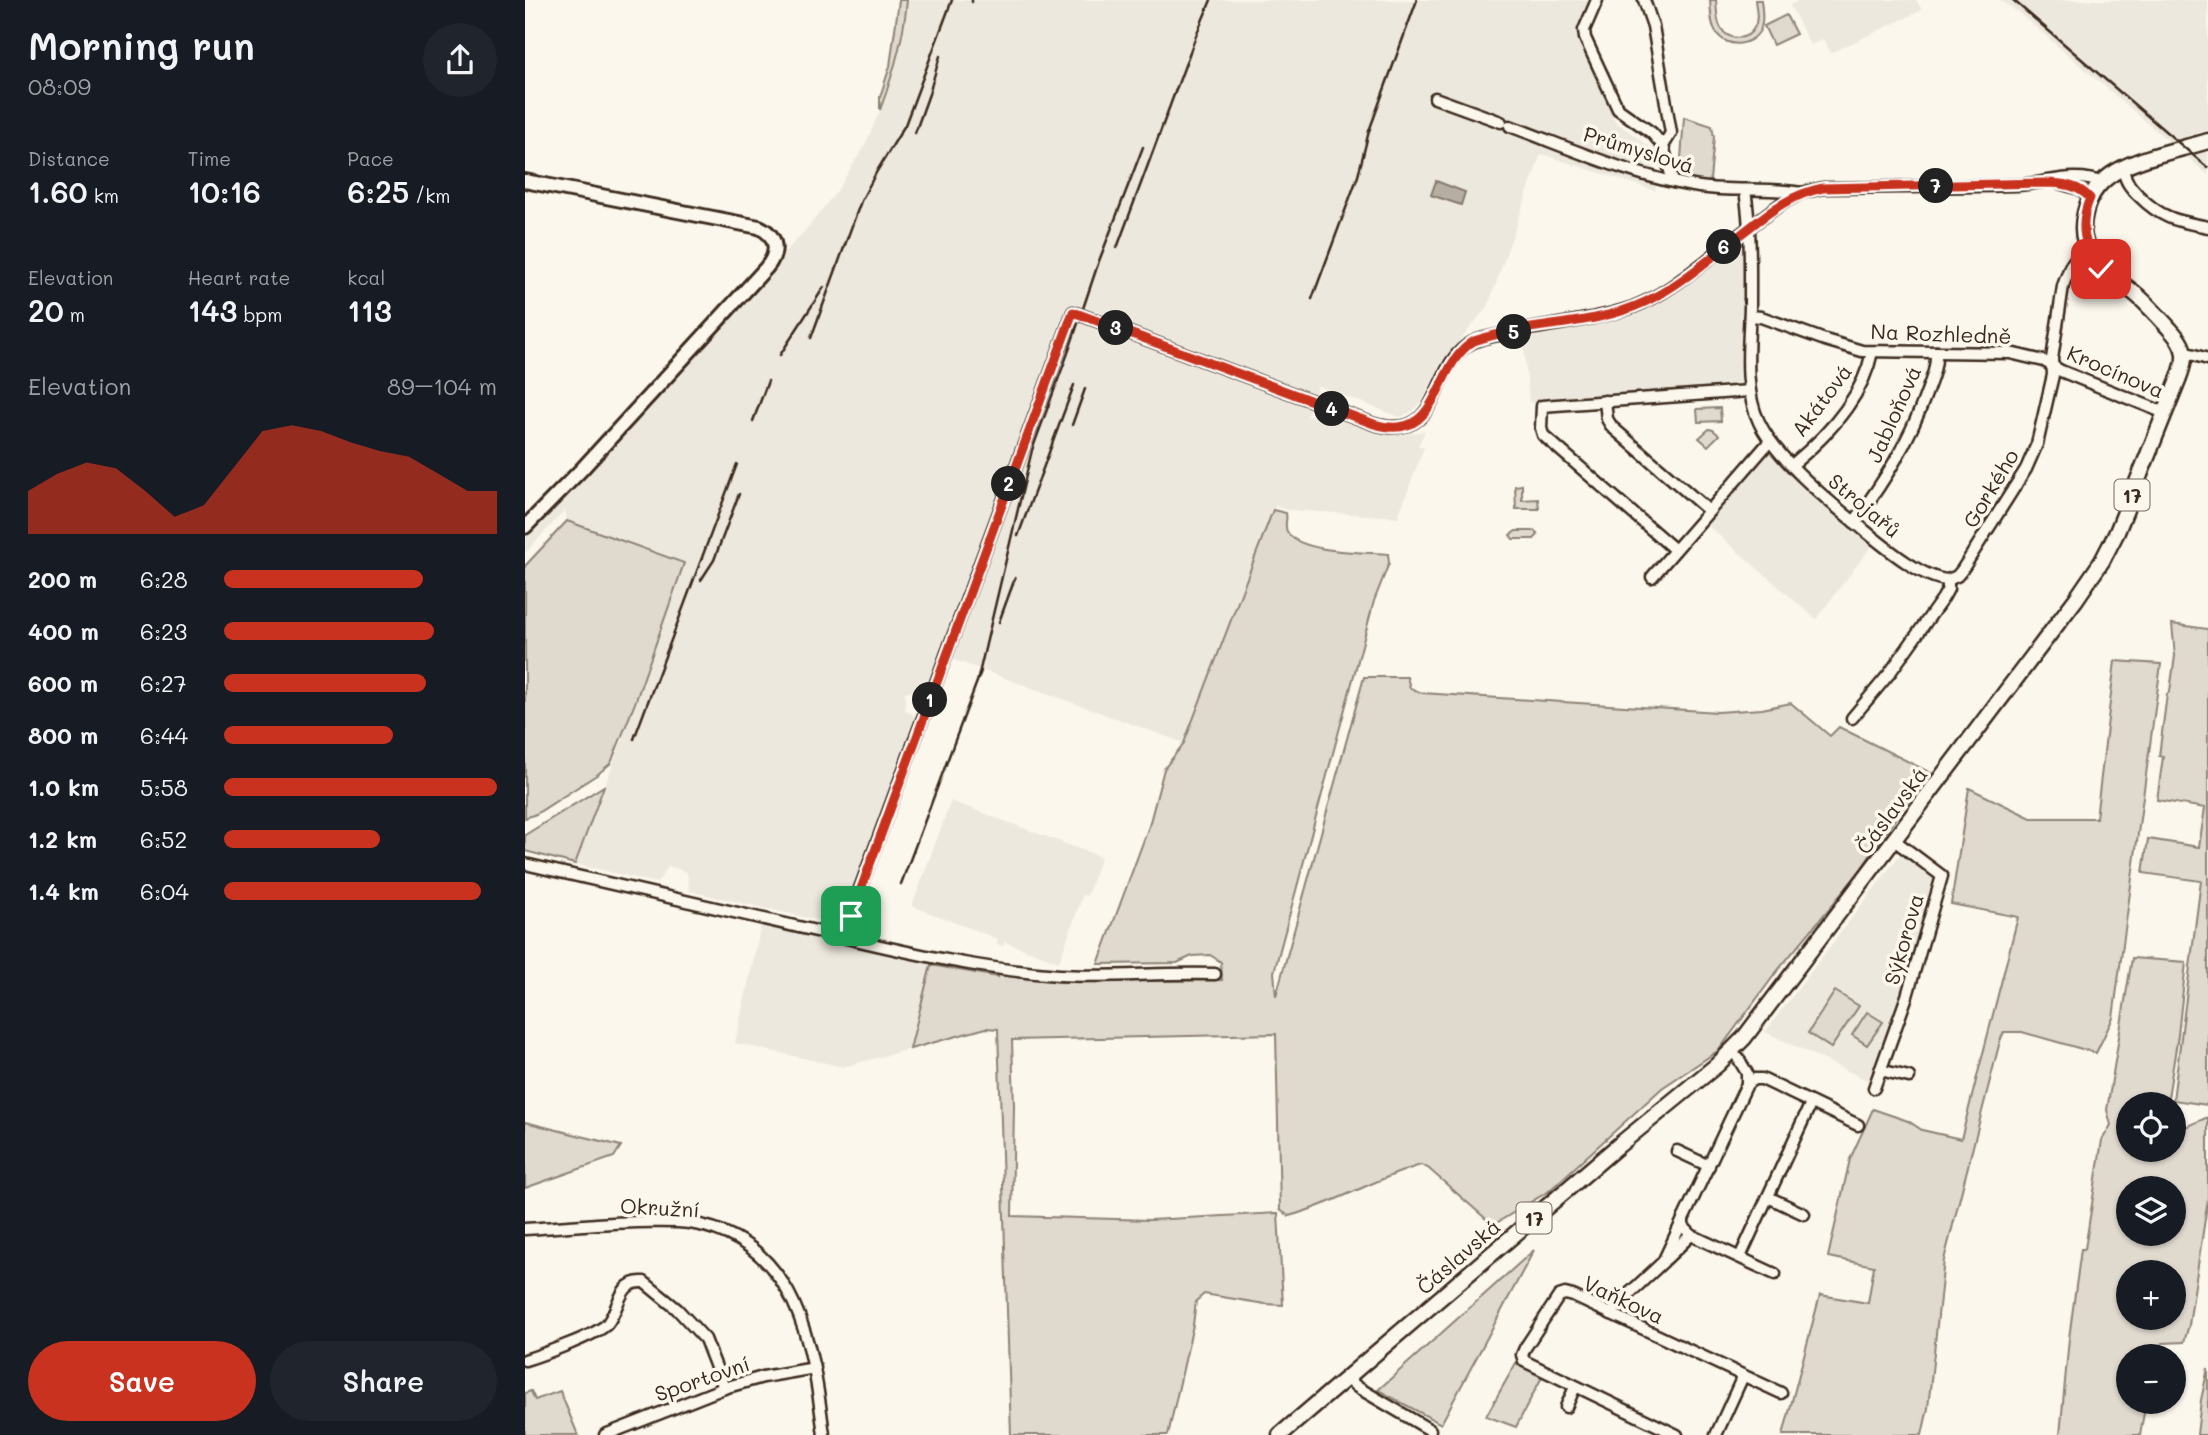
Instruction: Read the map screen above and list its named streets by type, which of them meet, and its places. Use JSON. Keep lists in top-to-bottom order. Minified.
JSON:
{"streets":{"main road":["17","Čáslavská"],"street":["Průmyslová","Na Rozhledně","Krocínova","Akátová","Jabloňová","Gorkého","Strojařů","Sýkorova","Okružní","Vaňkova","Sportovní"]},"crossings":[["Průmyslová","Strojařů"],["Na Rozhledně","Krocínova"],["Na Rozhledně","Akátová"],["Na Rozhledně","Jabloňová"],["Na Rozhledně","Gorkého"],["Na Rozhledně","Strojařů"],["Krocínova","Gorkého"],["Krocínova","Čáslavská"],["Akátová","Strojařů"],["Jabloňová","Strojařů"],["Gorkého","Strojařů"],["Čáslavská","Sýkorova"],["Okružní","Sportovní"]],"page":{"heading":["Morning run","08:09"],"stats":[["Distance","1.60 km"],["Time","10:16"],["Pace","6:25 /km"],["Elevation","20 m"],["Heart rate","143 bpm"],["kcal","113"]],"pins":["7","6","3","5","4","2","1"],"chart":["Elevation","89–104 m"],"list":[{"name":"200 m","note":"6:28"},{"name":"400 m","note":"6:23"},{"name":"600 m","note":"6:27"},{"name":"800 m","note":"6:44"},{"name":"1.0 km","note":"5:58"},{"name":"1.2 km","note":"6:52"},{"name":"1.4 km","note":"6:04"}],"map_buttons":["+","−"],"buttons":["Save","Share"]}}
